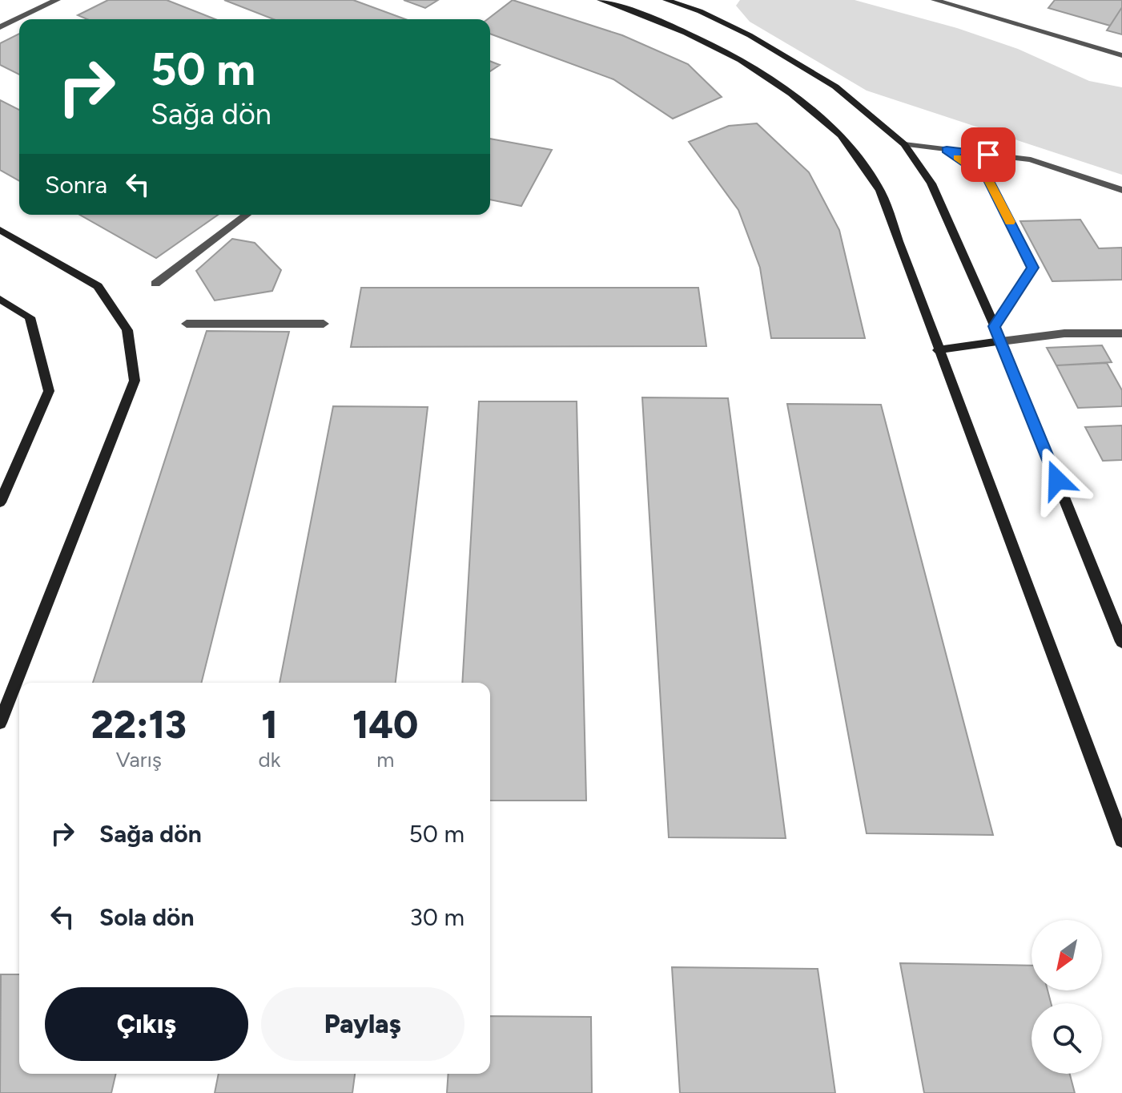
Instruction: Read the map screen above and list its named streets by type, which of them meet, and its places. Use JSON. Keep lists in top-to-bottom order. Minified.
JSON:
{"north":"bottom left","page":{"turn":["50 m","Sağa dön"],"then":"Sonra","eta":["22:13","Varış","1","dk","140","m"],"list":[{"name":"Sağa dön","value":"50 m"},{"name":"Sola dön","value":"30 m"}],"buttons":["Çıkış","Paylaş"]}}
